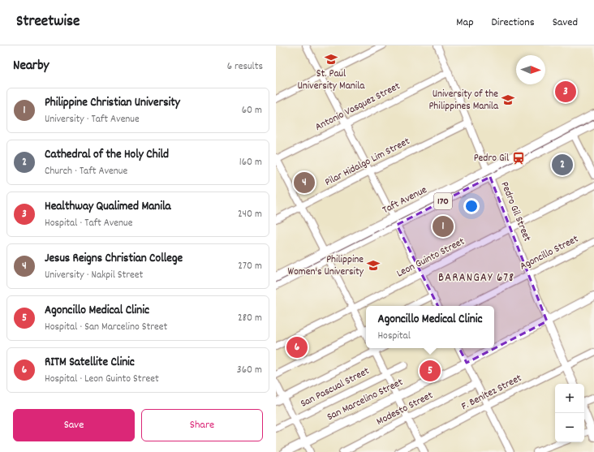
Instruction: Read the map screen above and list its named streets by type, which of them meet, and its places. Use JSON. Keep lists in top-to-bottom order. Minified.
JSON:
{"streets":{"main road":["Taft Avenue","170","Pedro Gil Street","San Marcelino Street"],"street":["Antonio Vasquez Street","Pilar Hidalgo Lim Street","Agoncillo Street","Leon Guinto Street","San Pascual Street","F. Benitez Street","Modesto Street"]},"crossings":[["Antonio Vasquez Street","Pedro Gil Street"],["Pilar Hidalgo Lim Street","Pedro Gil Street"],["Taft Avenue","Pedro Gil Street"],["Pedro Gil Street","Agoncillo Street"],["Pedro Gil Street","Leon Guinto Street"],["Pedro Gil Street","F. Benitez Street"],["Pedro Gil Street","San Marcelino Street"]],"districts":["BARANGAY 678"],"places":{"school or university":["St. Paul University Manila","University of the Philippines Manila","Philippine Women's University"],"station":["Pedro Gil"]},"north":"right","page":{"header":"Streetwise","nav":["Map","Directions","Saved"],"heading":["Nearby","6 results"],"pins":["3","2","4","1","6","5"],"list":[{"mark":"1","name":"Philippine Christian University","note":"University · Taft Avenue","value":"60 m"},{"mark":"2","name":"Cathedral of the Holy Child","note":"Church · Taft Avenue","value":"160 m"},{"mark":"3","name":"Healthway Qualimed Manila","note":"Hospital · Taft Avenue","value":"240 m"},{"mark":"4","name":"Jesus Reigns Christian College","note":"University · Nakpil Street","value":"270 m"},{"mark":"5","name":"Agoncillo Medical Clinic","note":"Hospital · San Marcelino Street","value":"280 m"},{"mark":"6","name":"RITM Satellite Clinic","note":"Hospital · Leon Guinto Street","value":"360 m"}],"popup":["Agoncillo Medical Clinic","Hospital"],"map_buttons":["+","−"],"buttons":["Save","Share"]}}
